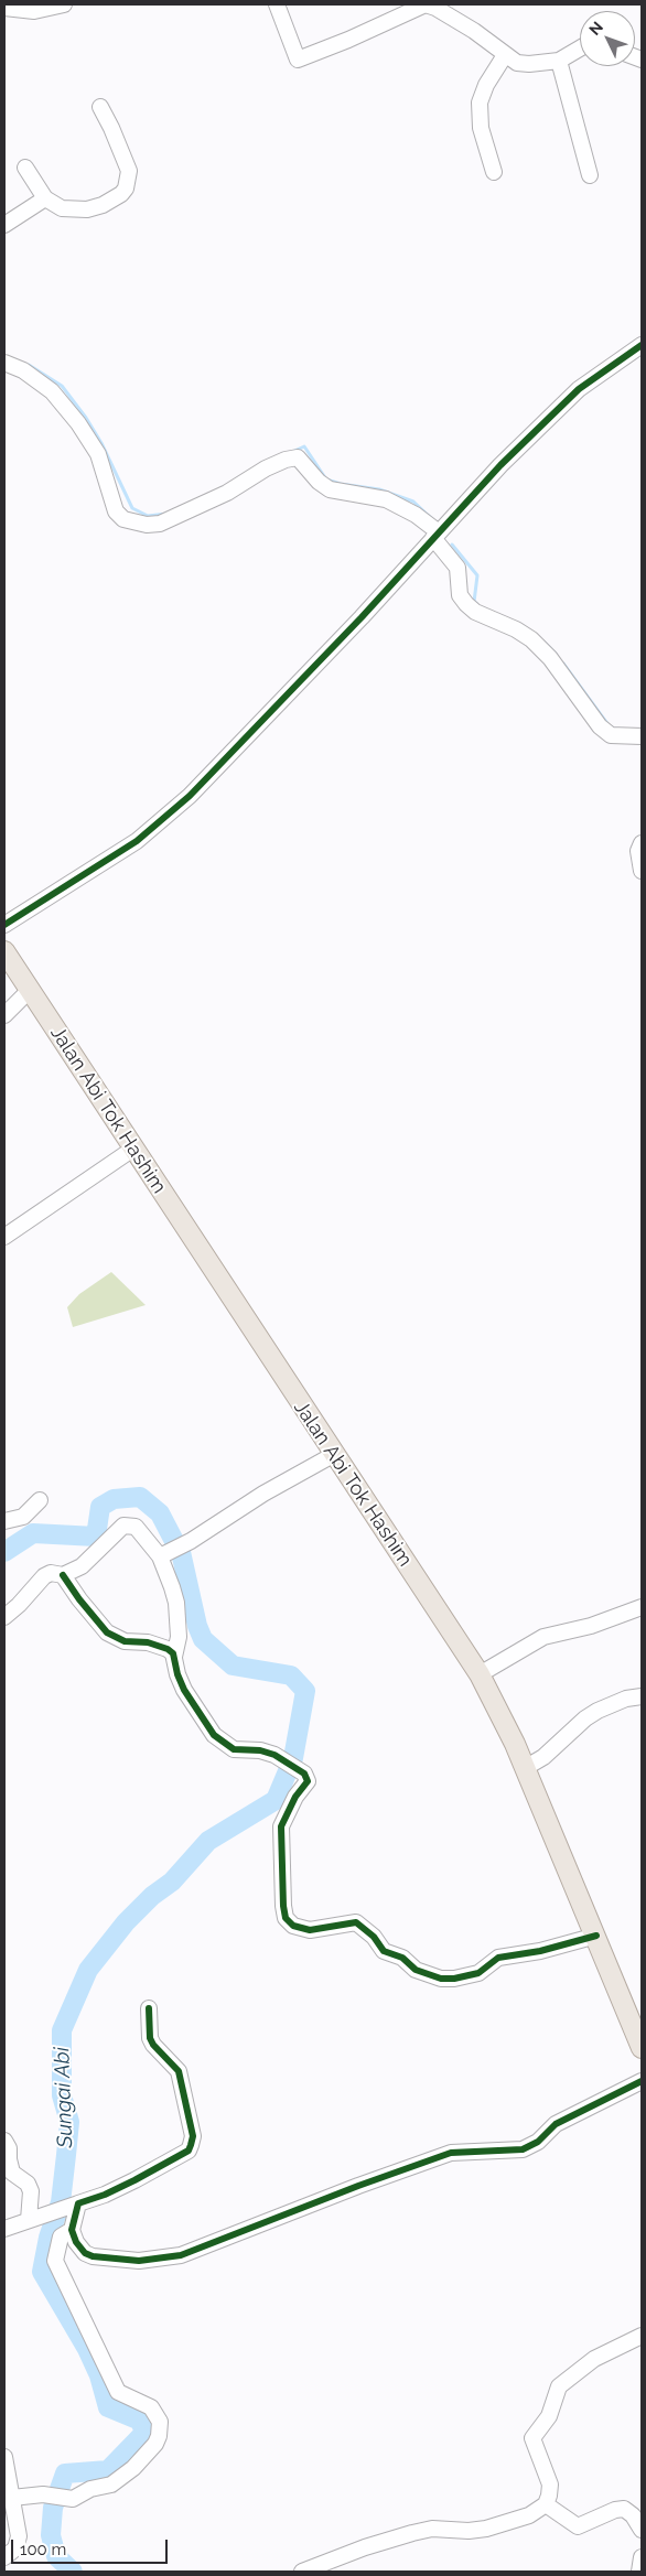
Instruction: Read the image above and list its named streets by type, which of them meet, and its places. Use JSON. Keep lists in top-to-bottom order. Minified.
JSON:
{"streets":{"main road":["Jalan Abi Tok Hashim"]},"water":["Sungai Abi"],"scale_bar":"100 m","north":"top left"}
